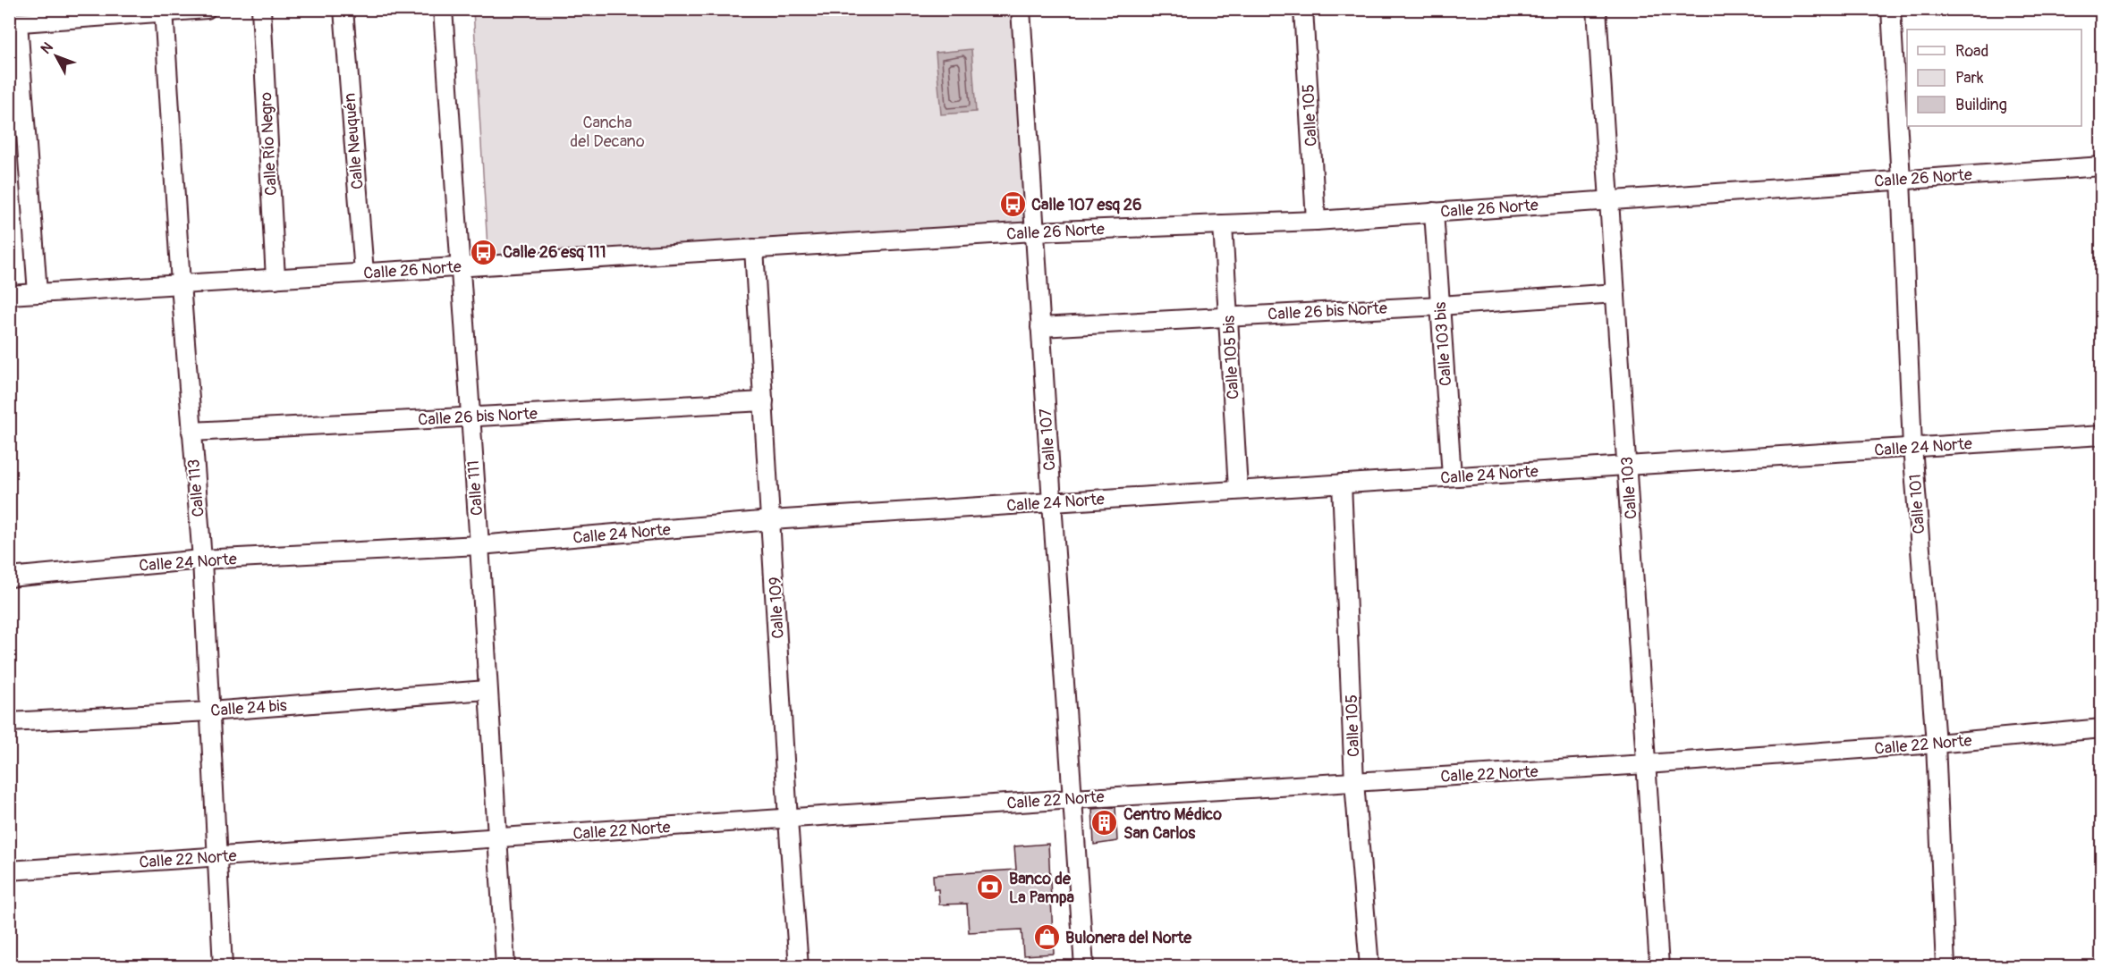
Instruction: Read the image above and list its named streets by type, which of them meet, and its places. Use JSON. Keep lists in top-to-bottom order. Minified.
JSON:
{"streets":{"street":["Calle 105","Calle Neuquén","Calle Río Negro","Calle 26 Norte","Calle 26 bis Norte","Calle 103 bis","Calle 105 bis","Calle 107","Calle 24 Norte","Calle 113","Calle 111","Calle 103","Calle 101","Calle 109","Calle 24 bis","Calle 22 Norte"]},"crossings":[["Calle 105","Calle 26 Norte"],["Calle 105","Calle 24 Norte"],["Calle 105","Calle 22 Norte"],["Calle Neuquén","Calle 26 Norte"],["Calle Río Negro","Calle 26 Norte"],["Calle 26 Norte","Calle 103 bis"],["Calle 26 Norte","Calle 105 bis"],["Calle 26 Norte","Calle 107"],["Calle 26 Norte","Calle 113"],["Calle 26 Norte","Calle 111"],["Calle 26 Norte","Calle 103"],["Calle 26 Norte","Calle 101"],["Calle 26 Norte","Calle 109"],["Calle 26 bis Norte","Calle 103 bis"],["Calle 26 bis Norte","Calle 105 bis"],["Calle 26 bis Norte","Calle 107"],["Calle 26 bis Norte","Calle 113"],["Calle 26 bis Norte","Calle 111"],["Calle 26 bis Norte","Calle 103"],["Calle 26 bis Norte","Calle 109"],["Calle 103 bis","Calle 24 Norte"],["Calle 105 bis","Calle 24 Norte"],["Calle 107","Calle 24 Norte"],["Calle 107","Calle 22 Norte"],["Calle 24 Norte","Calle 113"],["Calle 24 Norte","Calle 111"],["Calle 24 Norte","Calle 103"],["Calle 24 Norte","Calle 101"],["Calle 24 Norte","Calle 109"],["Calle 113","Calle 24 bis"],["Calle 113","Calle 22 Norte"],["Calle 111","Calle 24 bis"],["Calle 111","Calle 22 Norte"],["Calle 103","Calle 22 Norte"],["Calle 101","Calle 22 Norte"],["Calle 109","Calle 22 Norte"]],"parks":["Cancha del Decano"],"places":{"bus stop":["Calle 107 esq 26","Calle 26 esq 111"],"building":["Centro Médico San Carlos"],"bank":["Banco de La Pampa"],"shop":["Bulonera del Norte"]},"legend":["Road","Park","Building"],"north":"top left"}
